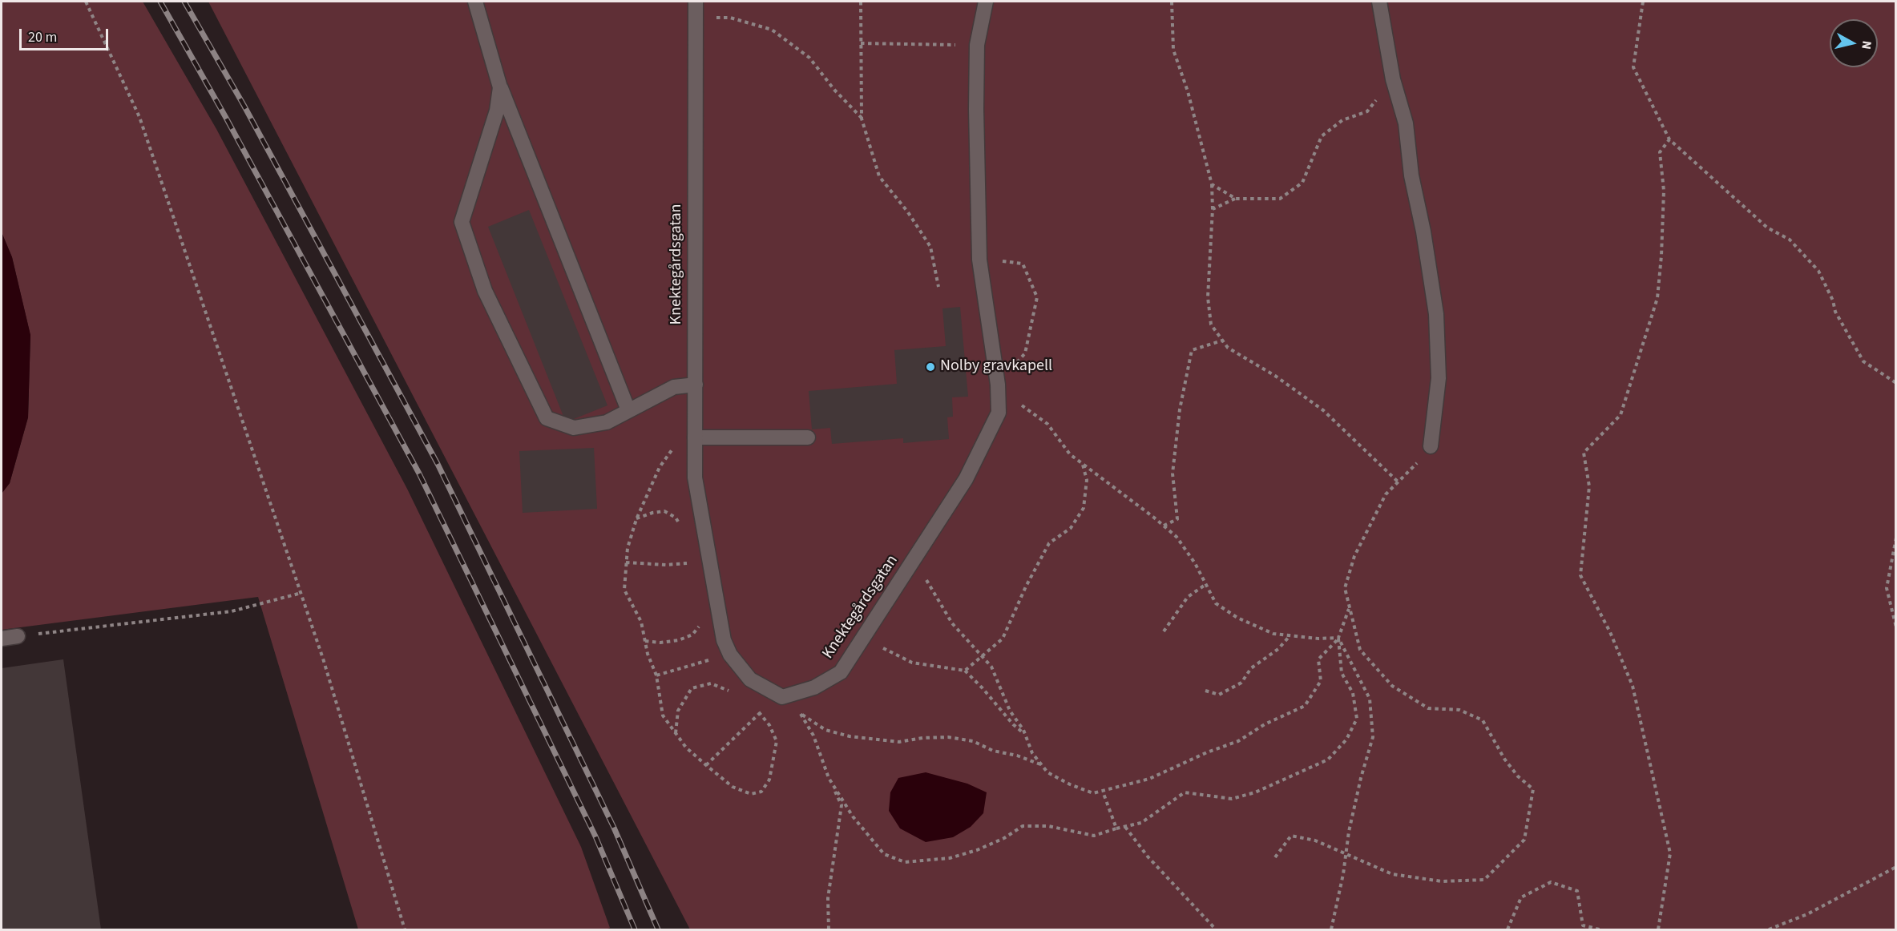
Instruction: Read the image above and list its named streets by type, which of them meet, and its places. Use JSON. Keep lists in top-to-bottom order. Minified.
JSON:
{"streets":{"street":["Knektegårdsgatan"]},"places":["Nolby gravkapell"],"scale_bar":"20 m","north":"right"}
